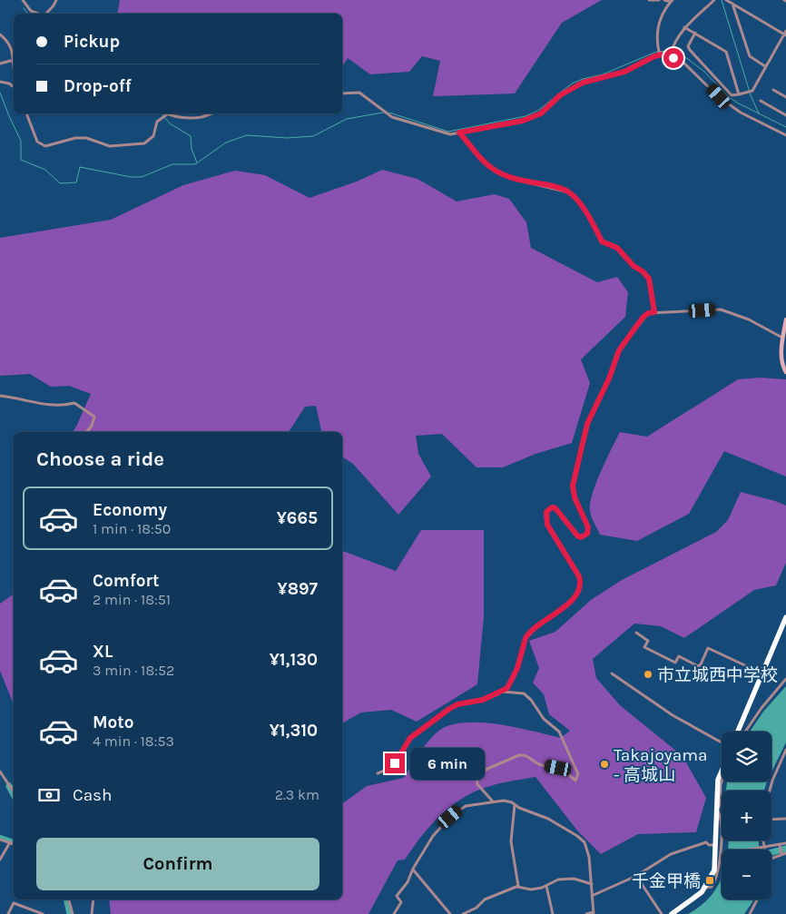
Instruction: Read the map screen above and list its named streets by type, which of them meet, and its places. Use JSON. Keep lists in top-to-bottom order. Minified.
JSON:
{"places":{"other":["市立城西中学校","Takajoyama - 高城山"],"transit":["千金甲橋"]},"page":{"banner":["Pickup","Drop-off"],"heading":"Choose a ride","list":[{"name":"Economy","note":"1 min · 18:50","value":"¥665"},{"name":"Comfort","note":"2 min · 18:51","value":"¥897"},{"name":"XL","note":"3 min · 18:52","value":"¥1,130"},{"name":"Moto","note":"4 min · 18:53","value":"¥1,310"}],"map_buttons":["+","−"],"bubble":"6 min","pay":["Cash","2.3 km"],"buttons":"Confirm"}}
